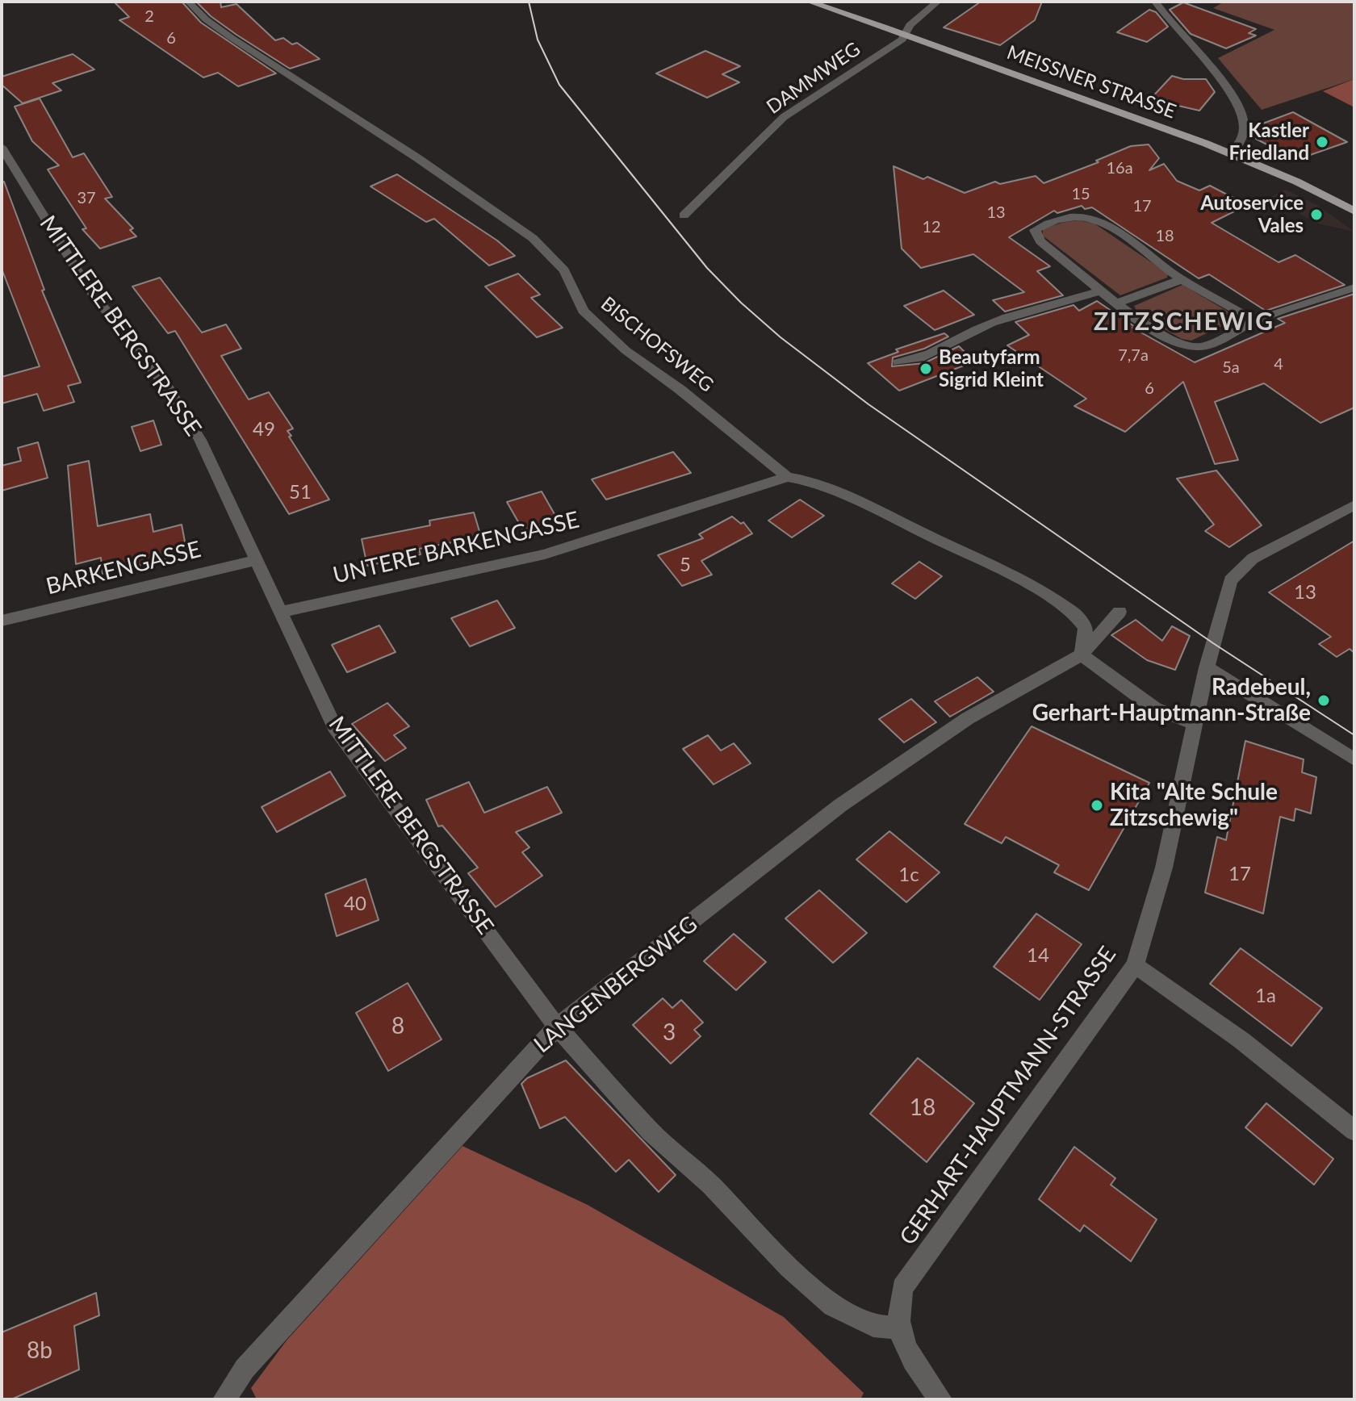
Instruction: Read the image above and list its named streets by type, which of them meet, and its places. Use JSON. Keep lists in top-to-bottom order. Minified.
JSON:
{"streets":{"main road":["MEISSNER STRASSE"],"street":["DAMMWEG","MITTLERE BERGSTRASSE","BISCHOFSWEG","UNTERE BARKENGASSE","BARKENGASSE","LANGENBERGWEG","GERHART-HAUPTMANN-STRASSE"]},"crossings":[["DAMMWEG","MEISSNER STRASSE"],["MITTLERE BERGSTRASSE","UNTERE BARKENGASSE"],["MITTLERE BERGSTRASSE","BARKENGASSE"],["MITTLERE BERGSTRASSE","LANGENBERGWEG"],["MITTLERE BERGSTRASSE","GERHART-HAUPTMANN-STRASSE"],["BISCHOFSWEG","UNTERE BARKENGASSE"],["BISCHOFSWEG","LANGENBERGWEG"]],"districts":["ZITZSCHEWIG"],"places":["Kastler Friedland","Autoservice Vales","Beautyfarm Sigrid Kleint","Radebeul, Gerhart-Hauptmann-Straße","Kita \"Alte Schule Zitzschewig\""],"house_numbers":["2","6","16a","15","37","17","13","12","18","7,7a","4","5a","6","49","51","5","13","17","1c","40","14","1a","8","3","18","8b"]}
